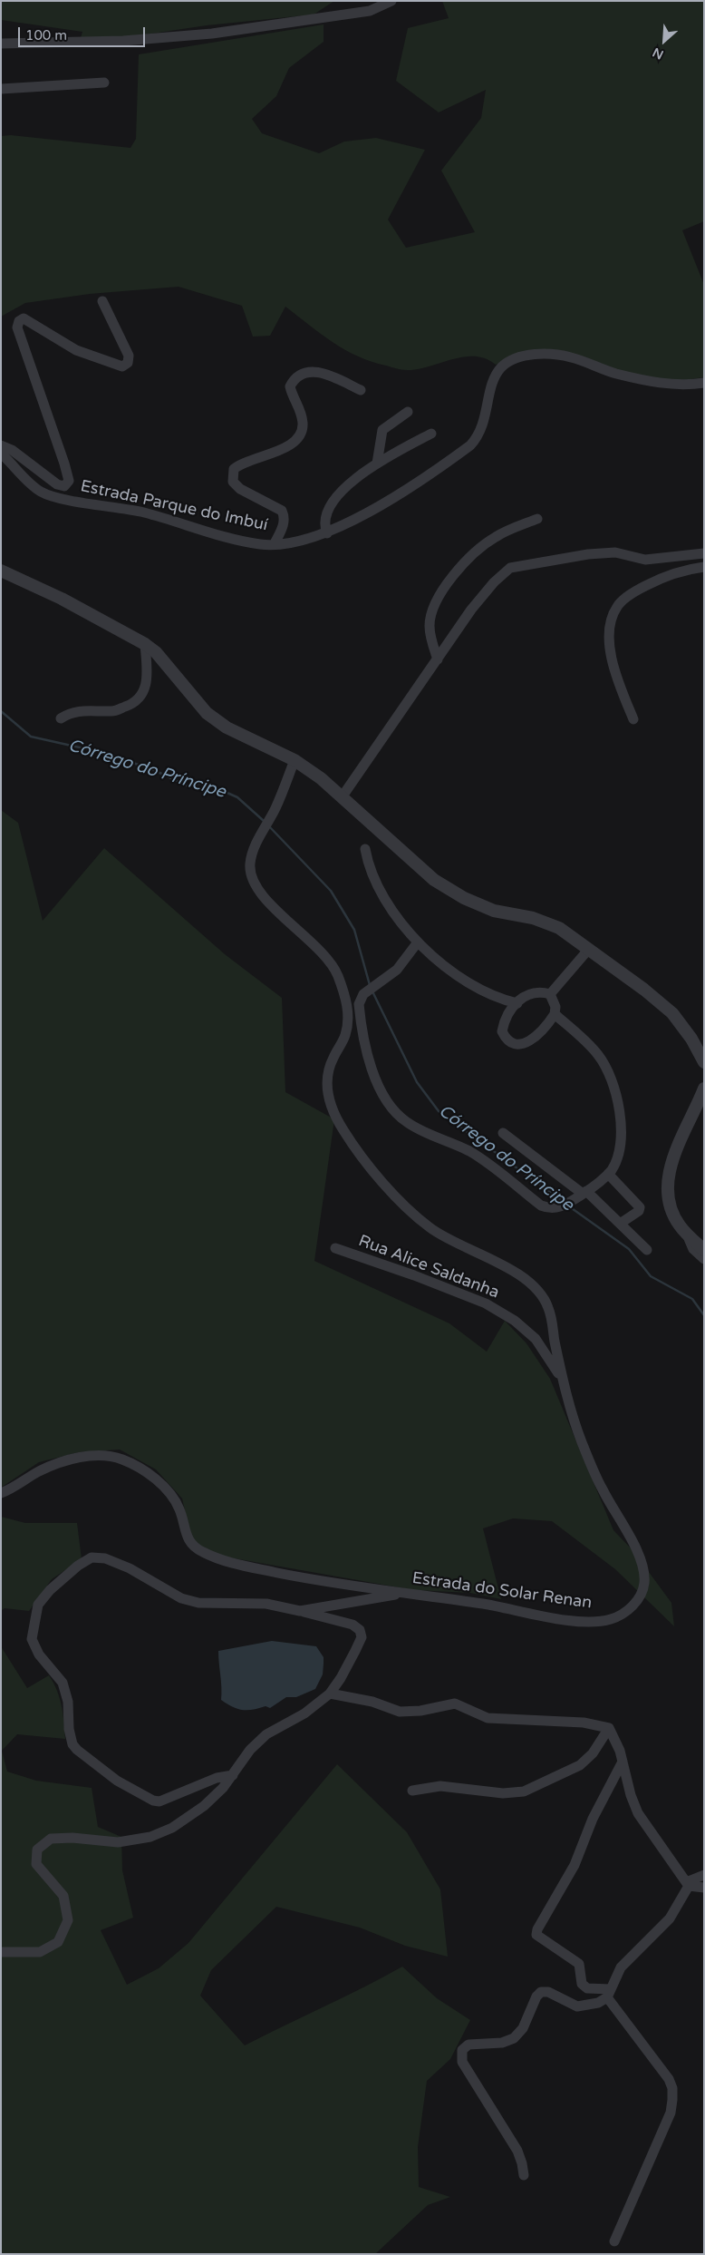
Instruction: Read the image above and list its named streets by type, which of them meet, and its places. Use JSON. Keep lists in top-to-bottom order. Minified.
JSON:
{"streets":{"street":["Estrada Parque do Imbuí","Rua Alice Saldanha","Estrada do Solar Renan"]},"crossings":[["Rua Alice Saldanha","Estrada do Solar Renan"]],"water":["Córrego do Príncipe"],"scale_bar":"100 m","north":"bottom left"}
